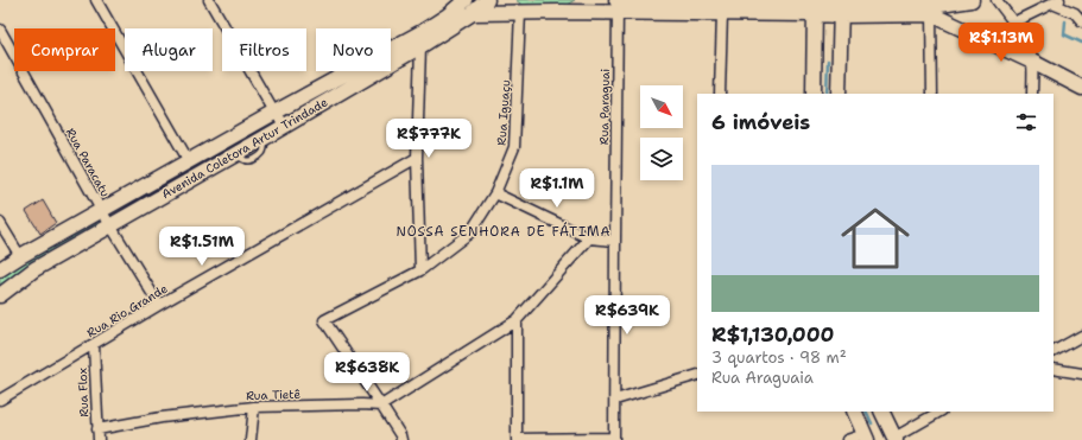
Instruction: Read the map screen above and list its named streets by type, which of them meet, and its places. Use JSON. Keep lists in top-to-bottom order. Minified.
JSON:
{"streets":{"street":["Rua Paraguai","Rua Iguaçu","Avenida Coletora Artur Trindade","Rua Paracatu","Rua Rio Grande","Rua Flox","Rua Tietê"]},"crossings":[["Rua Iguaçu","Rua Tietê"],["Avenida Coletora Artur Trindade","Rua Paracatu"],["Rua Paracatu","Rua Rio Grande"],["Rua Rio Grande","Rua Flox"],["Rua Flox","Rua Tietê"]],"districts":["NOSSA SENHORA DE FÁTIMA"],"north":"bottom right","page":{"price":["R$1.13M","R$777K","R$1.1M","R$1.51M","R$639K","R$638K"],"chip":["Comprar","Alugar","Filtros","Novo"],"heading":"6 imóveis","list":[{"name":"R$1,130,000","note":"3 quartos · 98 m² · Rua Araguaia"}]}}
